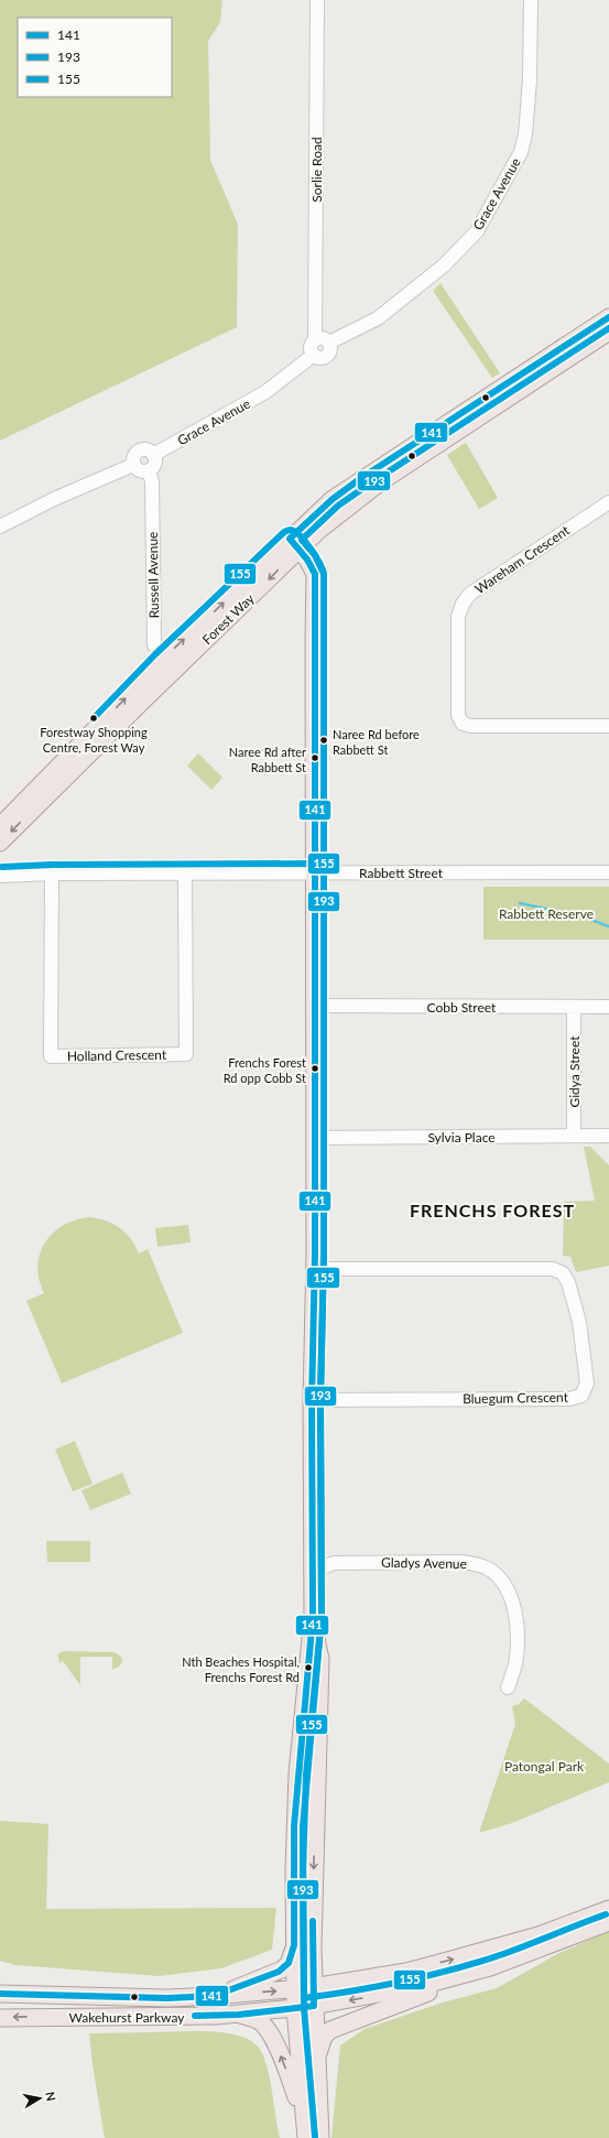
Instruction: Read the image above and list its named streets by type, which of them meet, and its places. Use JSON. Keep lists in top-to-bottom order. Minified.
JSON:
{"streets":{"main road":["Forest Way","Wakehurst Parkway"],"street":["Sorlie Road","Grace Avenue","Wareham Crescent","Russell Avenue","Rabbett Street","Cobb Street","Holland Crescent","Gidya Street","Sylvia Place","Bluegum Crescent","Gladys Avenue"]},"crossings":[["Sorlie Road","Grace Avenue"],["Grace Avenue","Russell Avenue"],["Russell Avenue","Forest Way"],["Rabbett Street","Holland Crescent"],["Cobb Street","Gidya Street"],["Gidya Street","Sylvia Place"]],"districts":["FRENCHS FOREST"],"parks":["Rabbett Reserve","Patongal Park"],"places":["Forestway Shopping Centre, Forest Way","Naree Rd before Rabbett St","Naree Rd after Rabbett St","Frenchs Forest Rd opp Cobb St","Nth Beaches Hospital, Frenchs Forest Rd"],"lines":["transit line 141","transit line 193","transit line 155"],"legend":["141","193","155"],"north":"right"}
